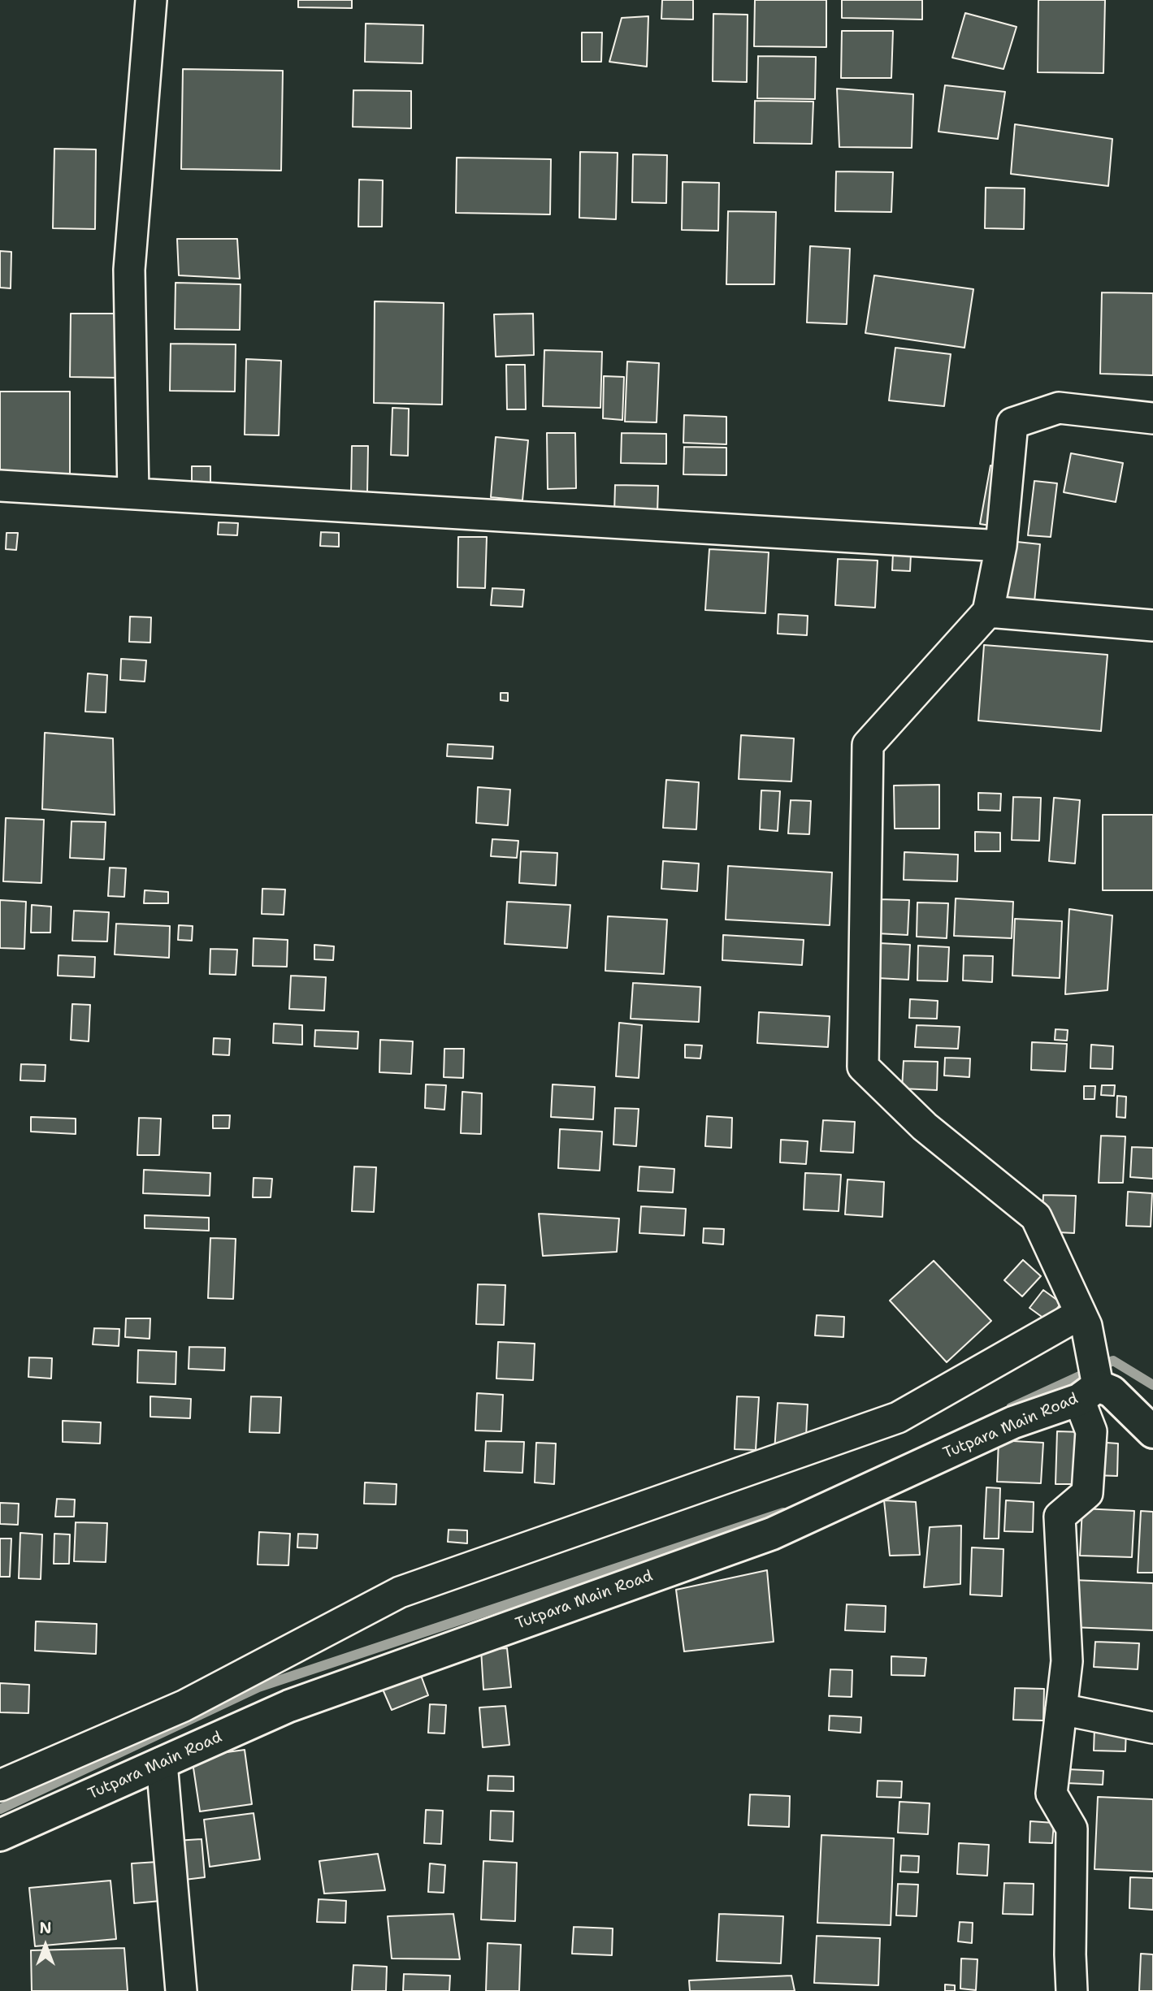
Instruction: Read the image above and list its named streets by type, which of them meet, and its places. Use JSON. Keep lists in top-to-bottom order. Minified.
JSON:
{"streets":{"street":["Tutpara Main Road"]},"north":"top"}
